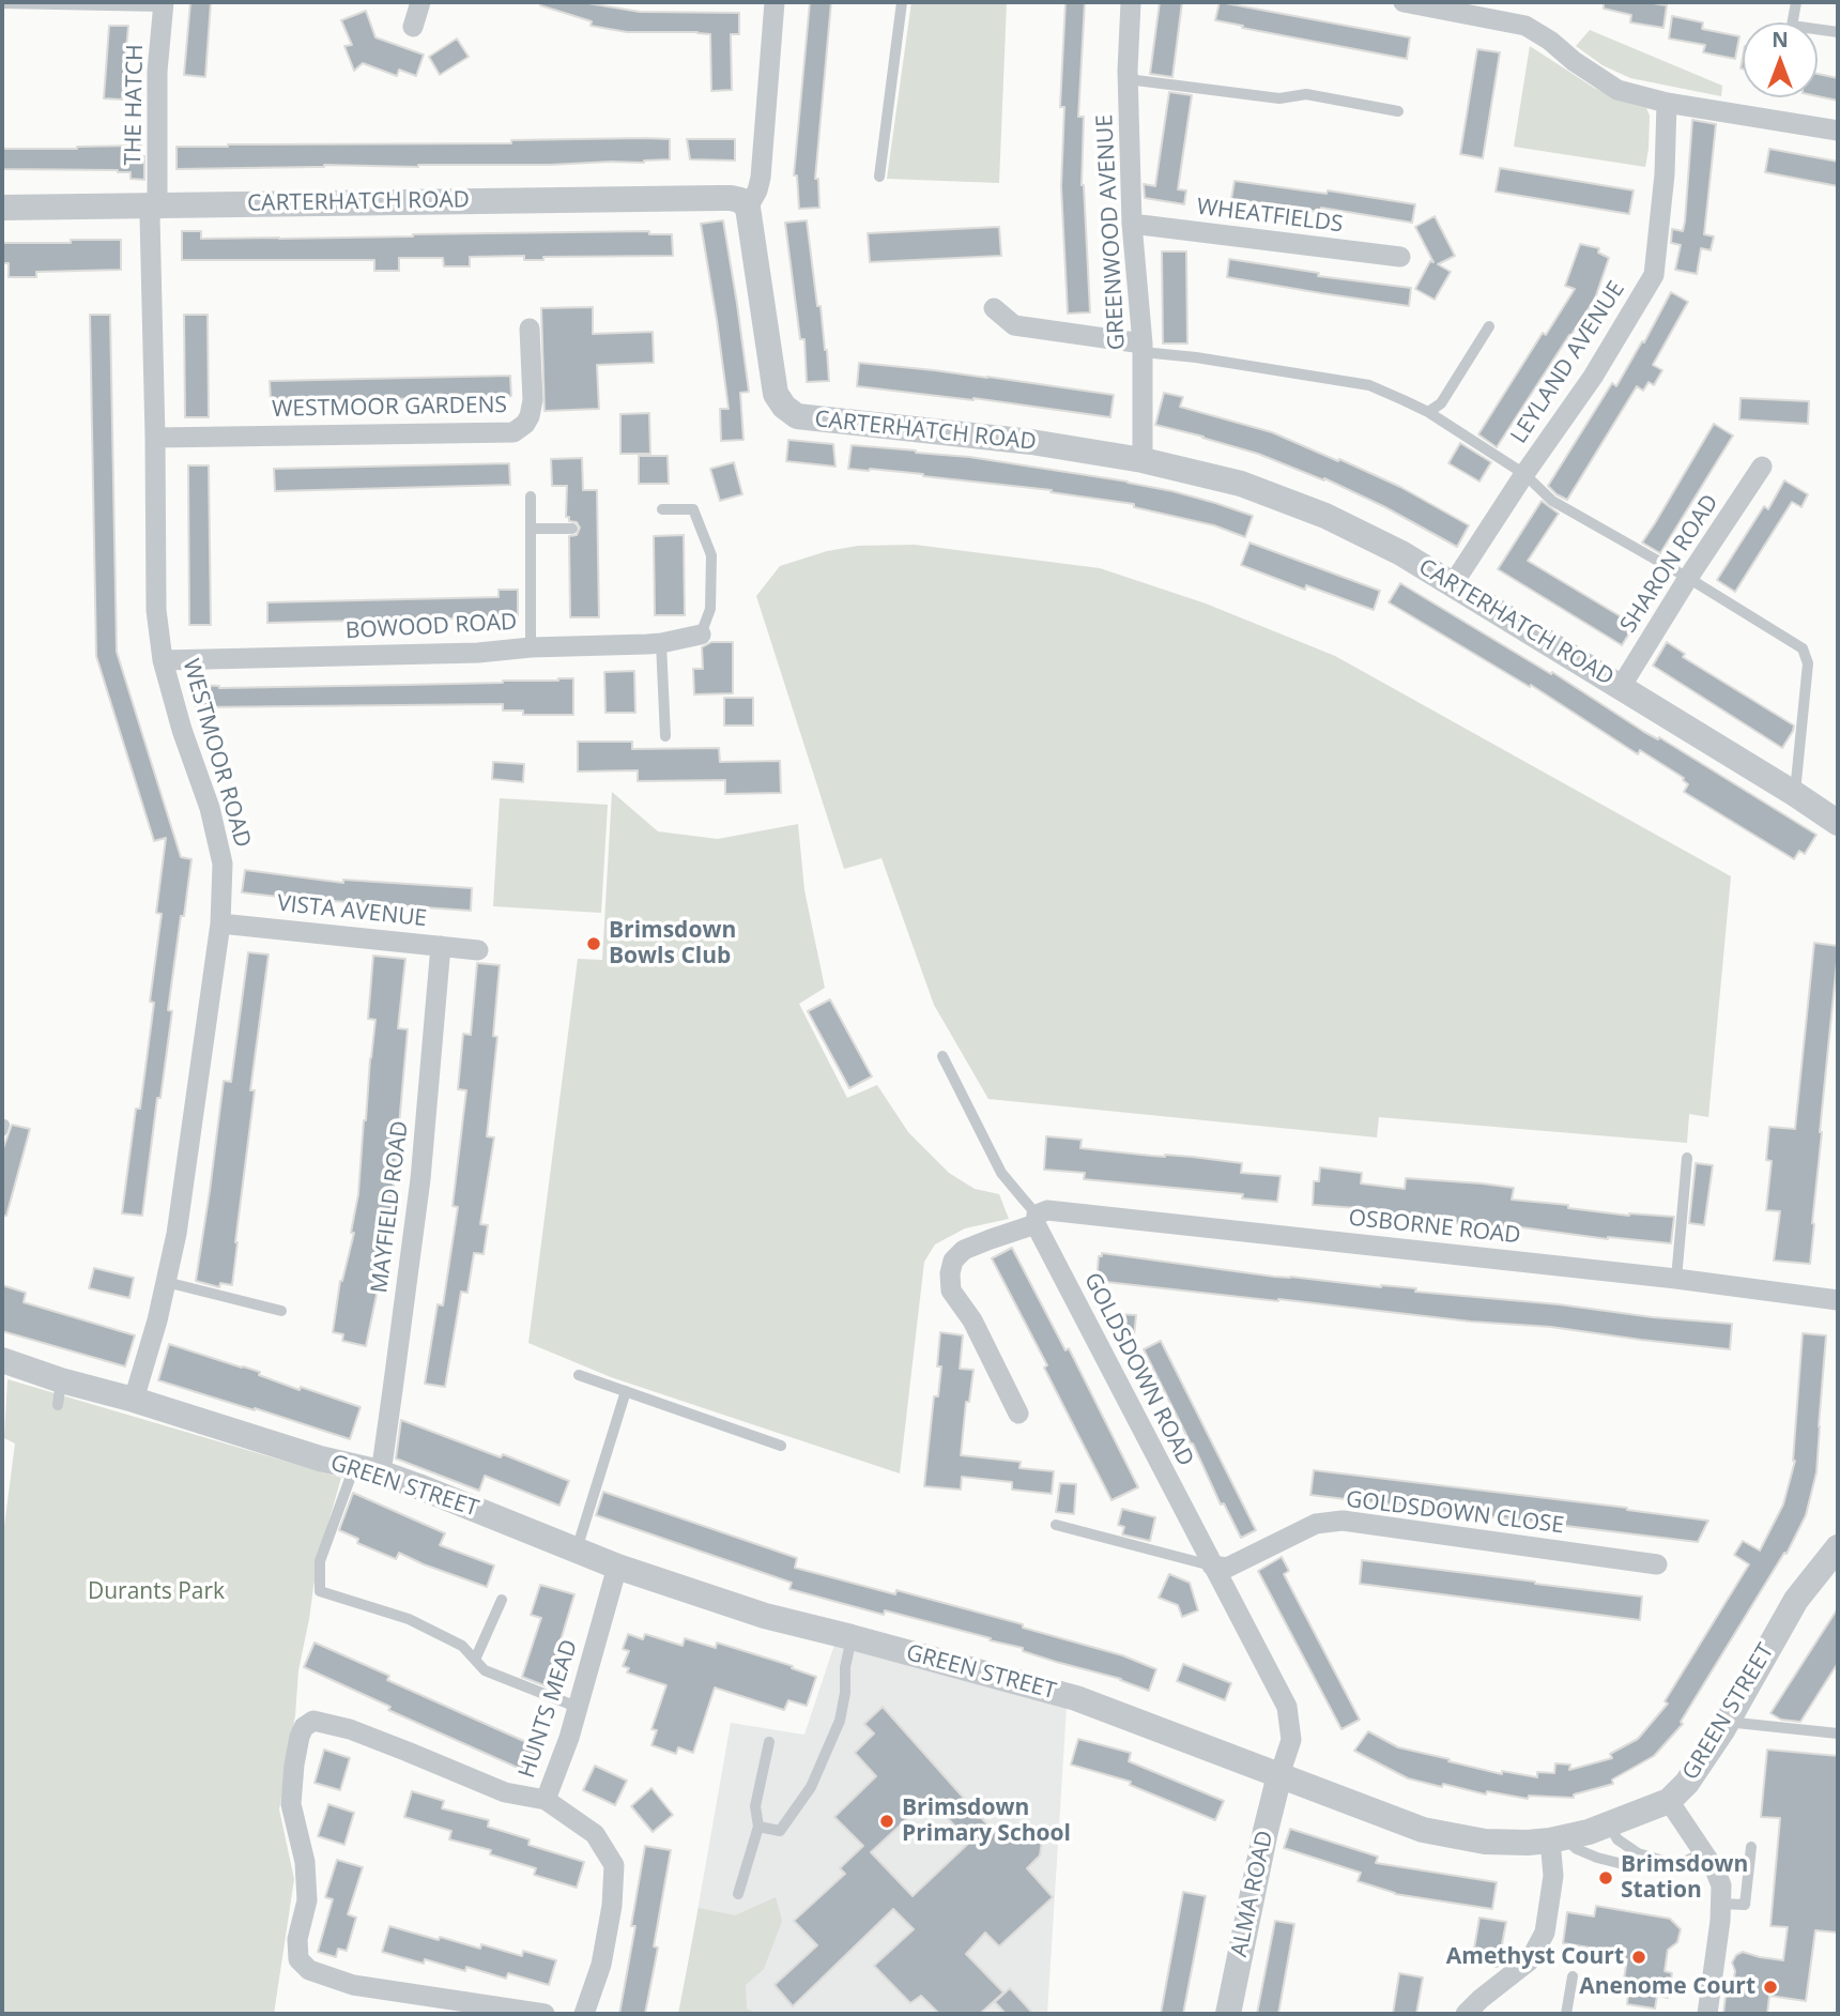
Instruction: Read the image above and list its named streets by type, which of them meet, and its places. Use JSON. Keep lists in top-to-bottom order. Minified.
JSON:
{"streets":{"street":["THE HATCH","CARTERHATCH ROAD","WHEATFIELDS","GREENWOOD AVENUE","LEYLAND AVENUE","WESTMOOR GARDENS","SHARON ROAD","BOWOOD ROAD","WESTMOOR ROAD","VISTA AVENUE","MAYFIELD ROAD","OSBORNE ROAD","GOLDSDOWN ROAD","GREEN STREET","GOLDSDOWN CLOSE","HUNTS MEAD","ALMA ROAD"]},"crossings":[["THE HATCH","CARTERHATCH ROAD"],["THE HATCH","WESTMOOR ROAD"],["CARTERHATCH ROAD","GREENWOOD AVENUE"],["CARTERHATCH ROAD","LEYLAND AVENUE"],["CARTERHATCH ROAD","SHARON ROAD"],["CARTERHATCH ROAD","WESTMOOR ROAD"],["WHEATFIELDS","GREENWOOD AVENUE"],["WESTMOOR GARDENS","WESTMOOR ROAD"],["BOWOOD ROAD","WESTMOOR ROAD"],["WESTMOOR ROAD","VISTA AVENUE"],["WESTMOOR ROAD","GREEN STREET"],["VISTA AVENUE","MAYFIELD ROAD"],["MAYFIELD ROAD","GREEN STREET"],["OSBORNE ROAD","GOLDSDOWN ROAD"],["GOLDSDOWN ROAD","GREEN STREET"],["GOLDSDOWN ROAD","GOLDSDOWN CLOSE"],["GOLDSDOWN ROAD","ALMA ROAD"],["GREEN STREET","HUNTS MEAD"],["GREEN STREET","ALMA ROAD"]],"parks":["Durants Park"],"places":["Brimsdown Bowls Club","Brimsdown Primary School","Brimsdown Station","Amethyst Court","Anenome Court"],"north":"top"}
